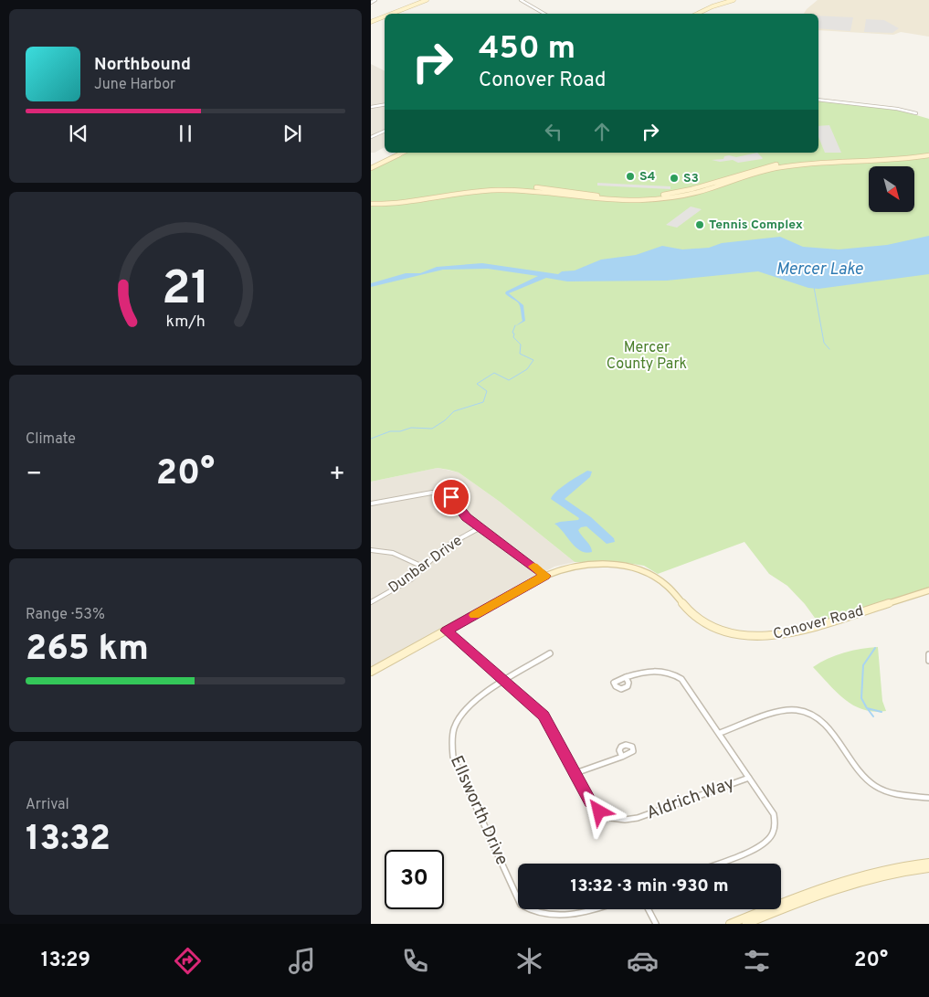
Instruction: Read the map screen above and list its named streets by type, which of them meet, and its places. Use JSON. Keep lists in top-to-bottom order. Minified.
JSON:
{"streets":{"street":["Dunbar Drive","Conover Road","Aldrich Way","Ellsworth Drive"]},"crossings":[["Conover Road","Aldrich Way"],["Aldrich Way","Ellsworth Drive"]],"water":["Mercer Lake"],"parks":["Mercer County Park"],"places":["S4","S3","Tennis Complex"],"north":"bottom right","page":{"turn":["450 m","Conover Road"],"song":["Northbound","June Harbor"],"tile":["Climate",["Range · 53%","265 km"],["Arrival","13:32"]],"heat":["−","20°","+"],"limit":"30","trip":"13:32 · 3 min · 930 m","tabs":["13:29","20°"],"gauge":["21","km/h"]}}
